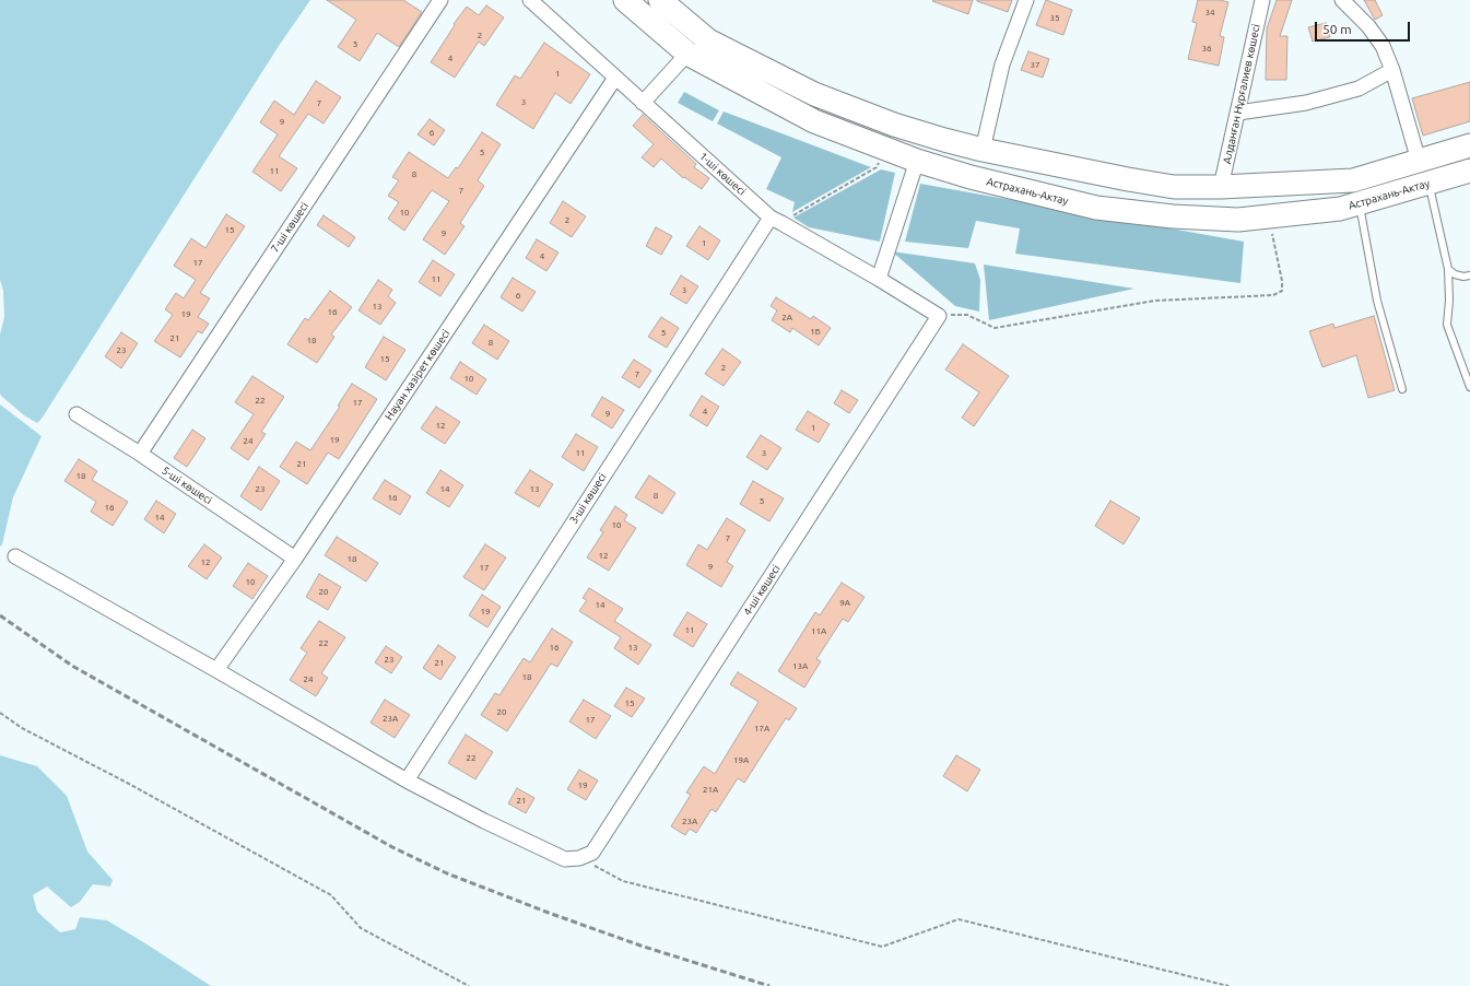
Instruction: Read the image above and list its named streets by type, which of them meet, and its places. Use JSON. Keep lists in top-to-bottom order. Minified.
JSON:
{"streets":{"highway":["Астрахань-Актау"],"street":["Алданған Нұрғалиев көшесі","1-шi көшесі","7-шi көшесі","Науан хазірет көшесі","5-шi көшесі","3-шi көшесі","4-шi көшесі"]},"crossings":[["1-шi көшесі","Науан хазірет көшесі"],["1-шi көшесі","3-шi көшесі"],["1-шi көшесі","4-шi көшесі"],["7-шi көшесі","5-шi көшесі"],["Науан хазірет көшесі","5-шi көшесі"]],"house_numbers":["34","35","2","5","36","4","37","1","3","7","9","6","5","11","8","7","10","2","15","9","1","4","17","11","3","6","13","16","19","2А","1Б","5","21","18","8","23","15","2","7","10","22","17","4","9","12","1","19","24","11","3","21","18","23","14","13","8","16","5","16","14","10","7","12","18","12","9","17","10","20","9А","14","19","11","11А","22","16","13","23","21","13А","18","24","15","20","23А","17","17А","22","19А","19","21А","21","23А"],"scale_bar":"50 m"}
